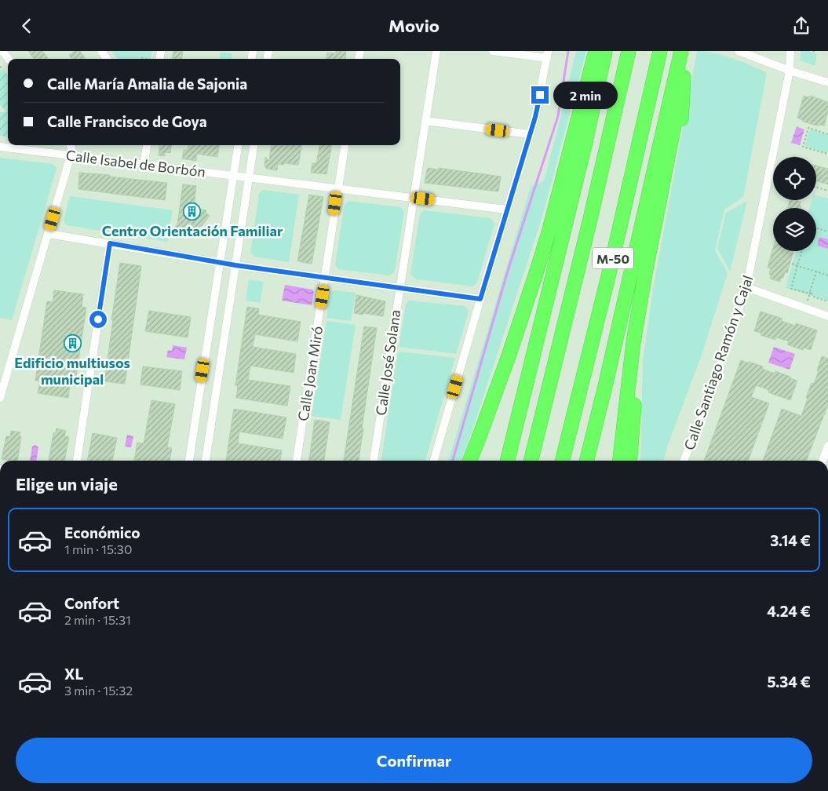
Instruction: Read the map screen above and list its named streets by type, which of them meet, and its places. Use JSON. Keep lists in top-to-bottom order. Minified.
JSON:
{"streets":{"highway":["M-50"],"street":["Calle Isabel de Borbón","Calle José Solana","Calle Santiago Ramón y Cajal","Calle Joan Miró"]},"crossings":[["Calle Isabel de Borbón","Calle José Solana"],["Calle Isabel de Borbón","Calle Joan Miró"]],"places":{"building":["Centro Orientación Familiar","Edificio multiusos municipal"]},"page":{"header":"Movio","banner":["Calle María Amalia de Sajonia","Calle Francisco de Goya"],"bubble":"2 min","heading":"Elige un viaje","list":[{"name":"Económico","note":"1 min · 15:30","value":"3.14 €"},{"name":"Confort","note":"2 min · 15:31","value":"4.24 €"},{"name":"XL","note":"3 min · 15:32","value":"5.34 €"}],"buttons":"Confirmar"}}
